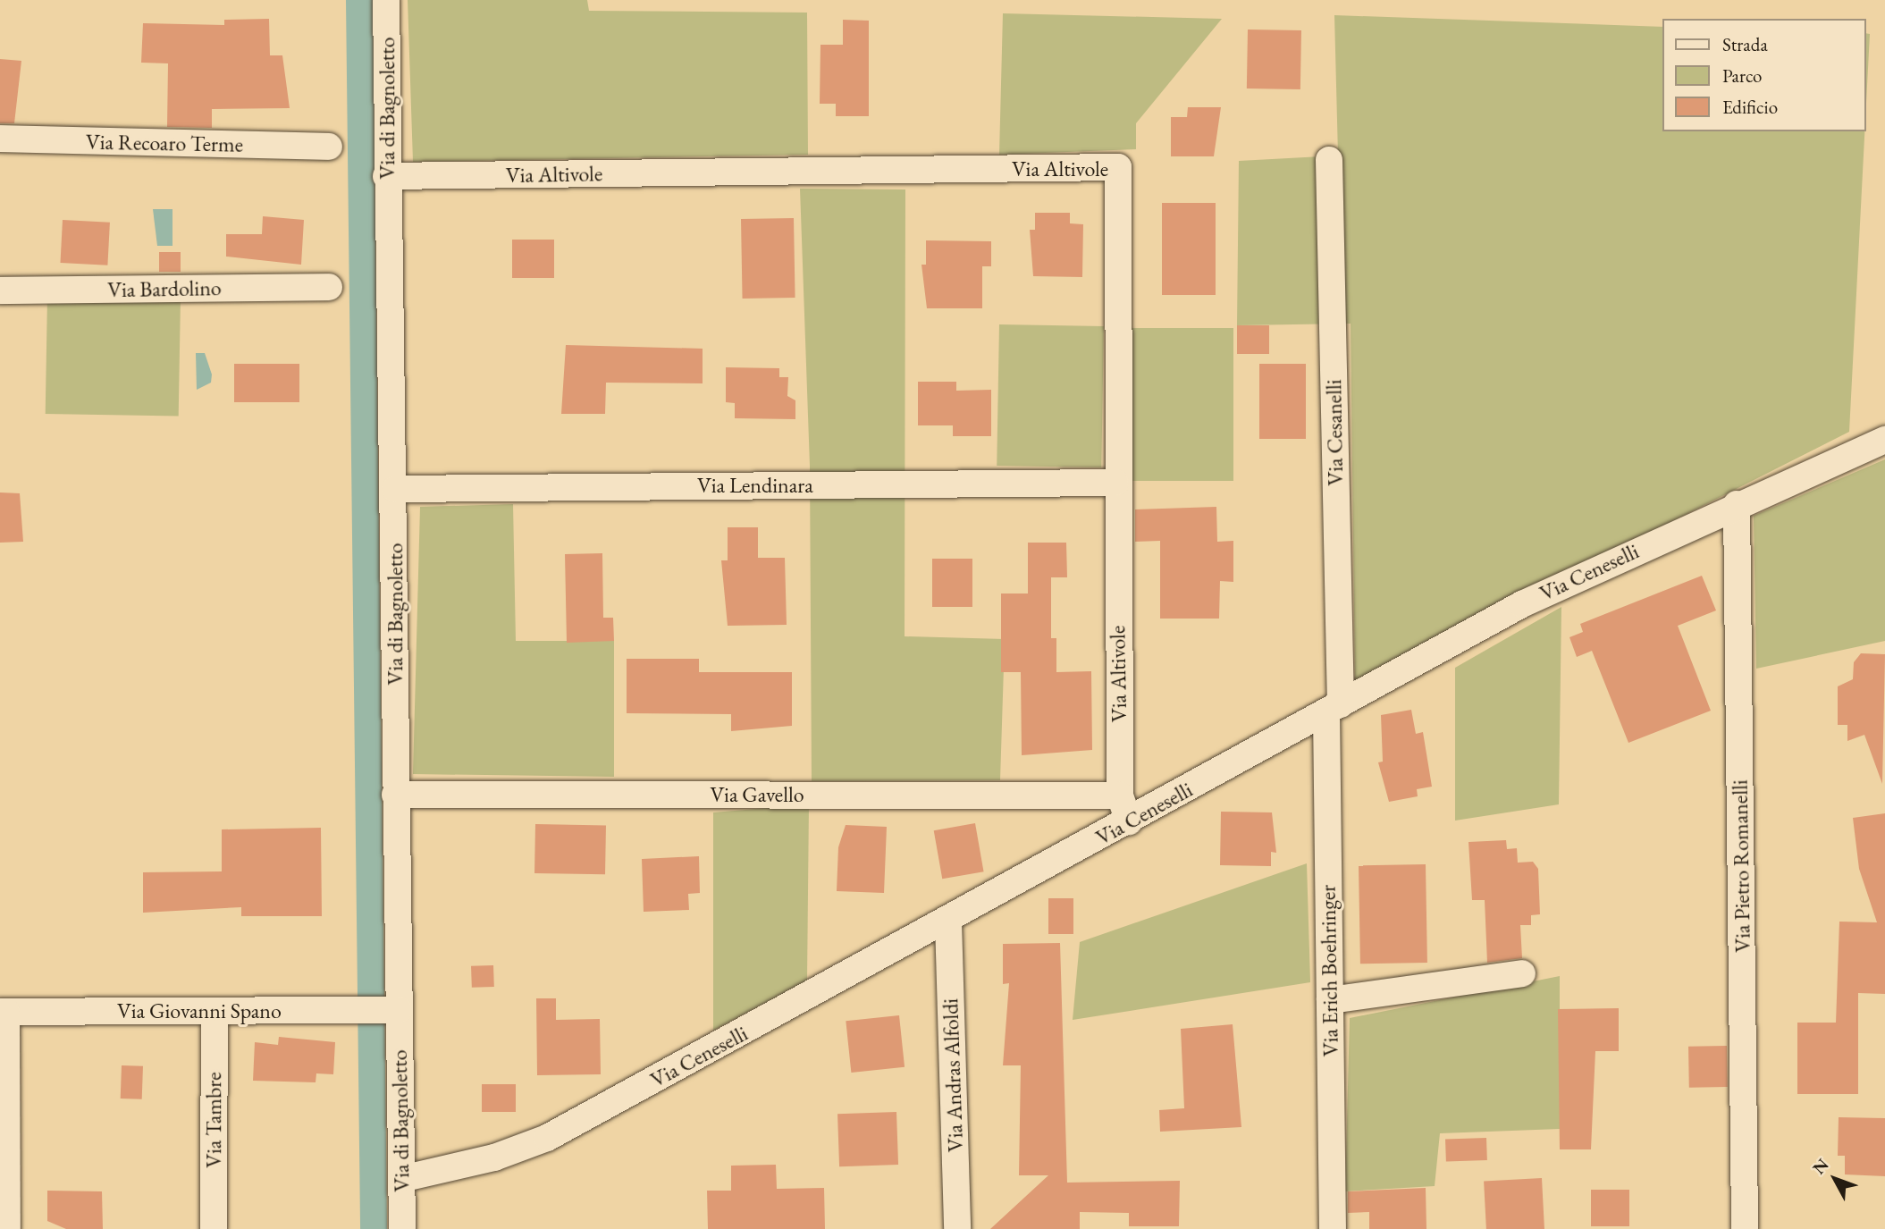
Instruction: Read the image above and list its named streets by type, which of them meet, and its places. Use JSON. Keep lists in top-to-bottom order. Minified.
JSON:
{"streets":{"street":["Via di Bagnoletto","Via Recoaro Terme","Via Altivole","Via Bardolino","Via Cesanelli","Via Lendinara","Via Ceneselli","Via Gavello","Via Pietro Romanelli","Via Erich Boehringer","Via Giovanni Spano","Via Andras Alfoldi","Via Tambre"]},"crossings":[["Via di Bagnoletto","Via Altivole"],["Via di Bagnoletto","Via Lendinara"],["Via di Bagnoletto","Via Ceneselli"],["Via di Bagnoletto","Via Gavello"],["Via di Bagnoletto","Via Giovanni Spano"],["Via Altivole","Via Lendinara"],["Via Altivole","Via Ceneselli"],["Via Altivole","Via Gavello"],["Via Cesanelli","Via Ceneselli"],["Via Cesanelli","Via Erich Boehringer"],["Via Ceneselli","Via Pietro Romanelli"],["Via Ceneselli","Via Erich Boehringer"],["Via Ceneselli","Via Andras Alfoldi"],["Via Giovanni Spano","Via Tambre"]],"legend":["Strada","Parco","Edificio"],"north":"top left"}
